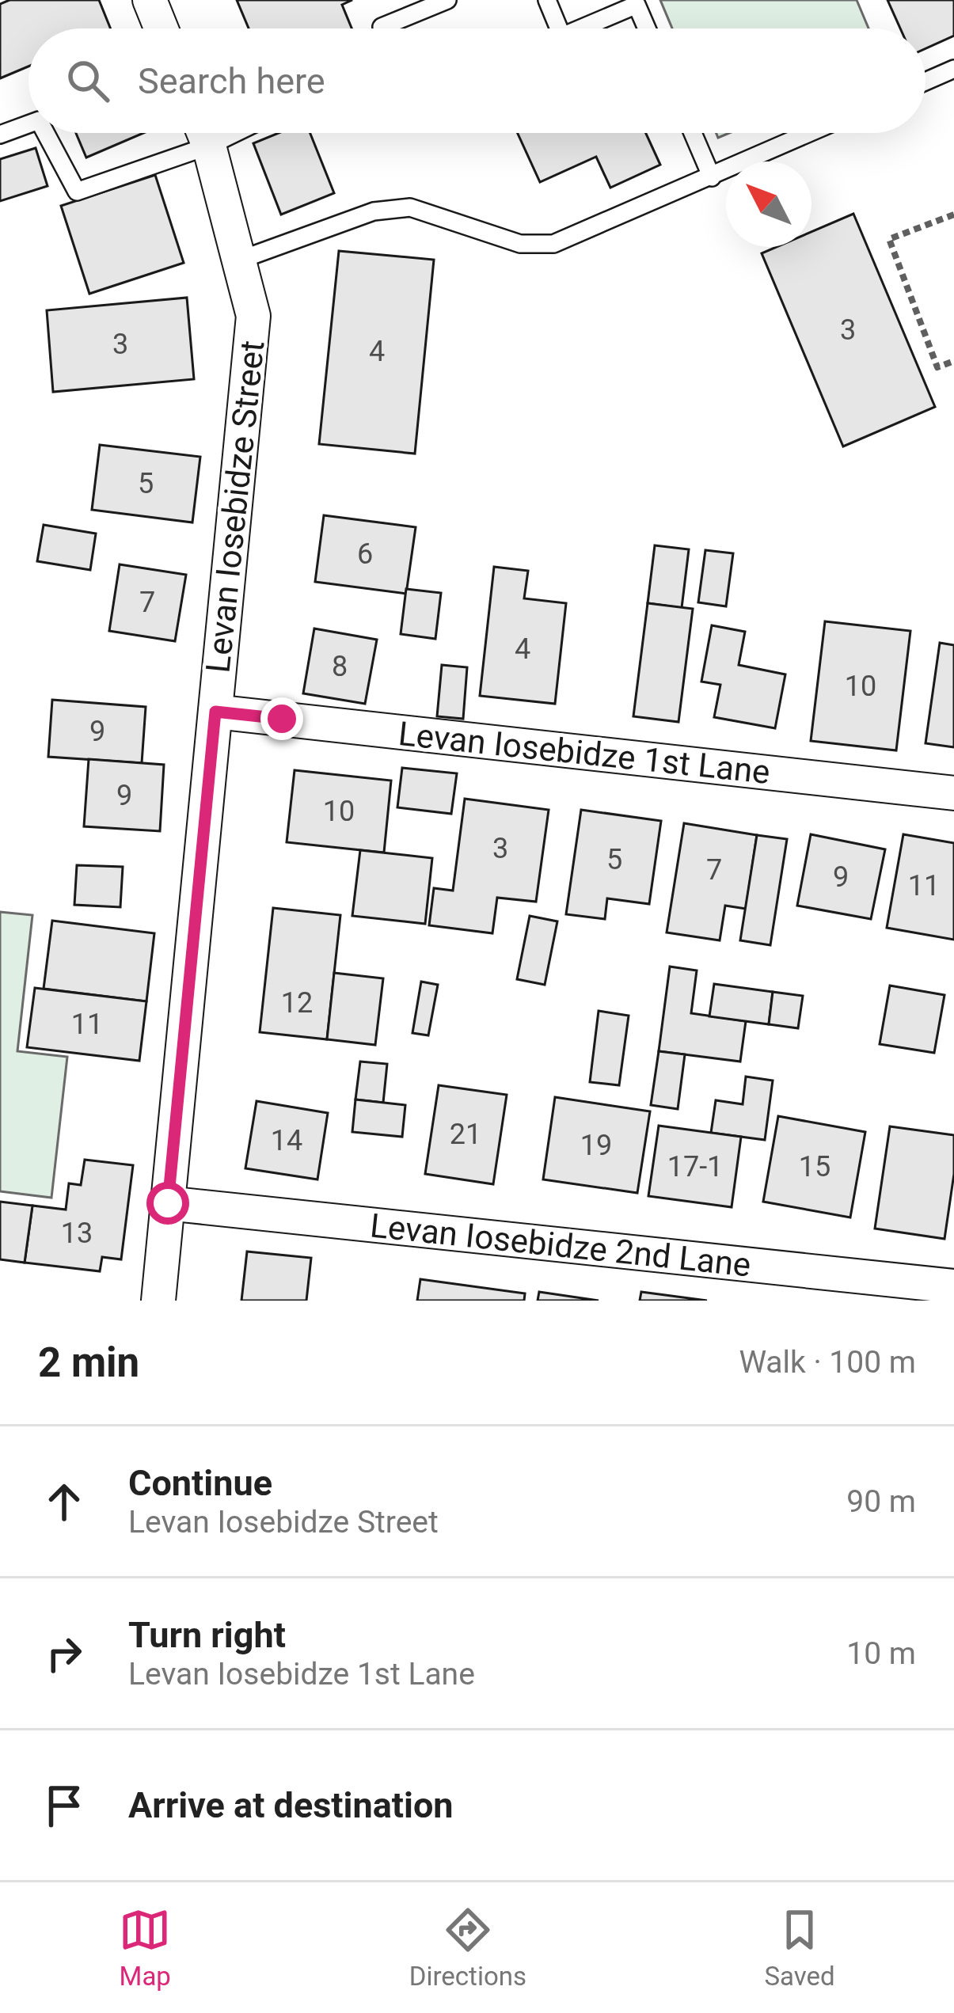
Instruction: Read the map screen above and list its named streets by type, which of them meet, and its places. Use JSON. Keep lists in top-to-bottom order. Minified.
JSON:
{"streets":{"street":["Levan Iosebidze Street","Levan Iosebidze 1st Lane","Levan Iosebidze 2nd Lane"]},"crossings":[["Levan Iosebidze Street","Levan Iosebidze 1st Lane"],["Levan Iosebidze Street","Levan Iosebidze 2nd Lane"]],"house_numbers":["3","3","4","5","6","7","4","8","10","9","9","10","3","5","7","9","11","12","11","21","14","19","17-1","15","13"],"north":"top left","page":{"search":"Search here","heading":["2 min","Walk · 100 m"],"list":[["Continue","Levan Iosebidze Street","90 m"],["Turn right","Levan Iosebidze 1st Lane","10 m"],"Arrive at destination"],"nav":["Map","Directions","Saved"]}}
